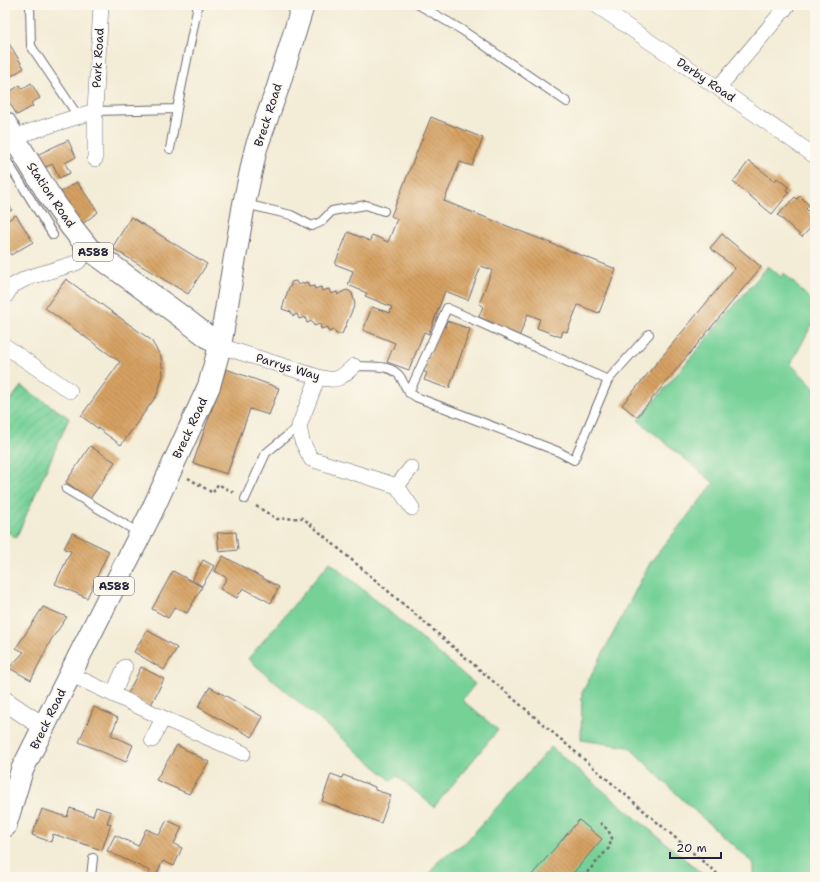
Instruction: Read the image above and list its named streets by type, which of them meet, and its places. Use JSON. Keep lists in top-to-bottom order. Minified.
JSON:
{"streets":{"main road":["Breck Road","Station Road","A588"],"street":["Park Road","Derby Road","Parrys Way"]},"crossings":[["Breck Road","Station Road"],["Breck Road","Parrys Way"],["Station Road","Parrys Way"]],"scale_bar":"20 m"}
